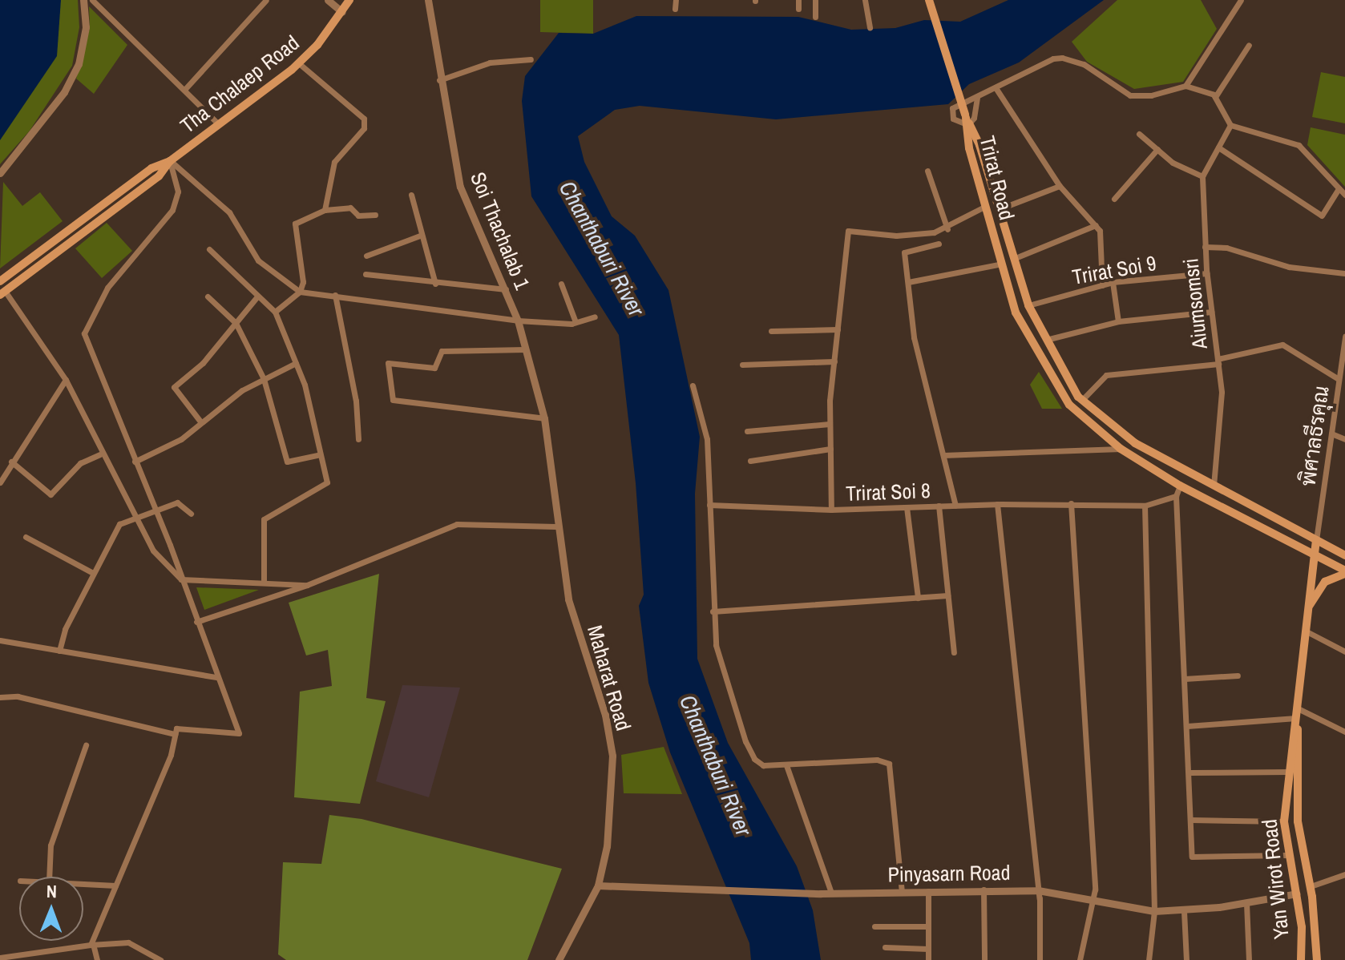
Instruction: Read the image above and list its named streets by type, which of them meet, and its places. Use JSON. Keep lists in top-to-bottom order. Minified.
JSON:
{"streets":{"main road":["Tha Chalaep Road","Trirat Road","Yan Wirot Road"],"street":["Soi Thachalab 1","Trirat Soi 9","Aiumsomsri","พิศาลธีรคุณ","Trirat Soi 8","Maharat Road","Pinyasarn Road"]},"crossings":[["Trirat Road","Trirat Soi 9"],["Trirat Road","Aiumsomsri"],["Trirat Road","พิศาลธีรคุณ"],["Trirat Road","Yan Wirot Road"],["Soi Thachalab 1","Maharat Road"],["Trirat Soi 9","Aiumsomsri"],["พิศาลธีรคุณ","Yan Wirot Road"],["Maharat Road","Pinyasarn Road"],["Pinyasarn Road","Yan Wirot Road"]],"water":["Chanthaburi River"],"north":"top"}
